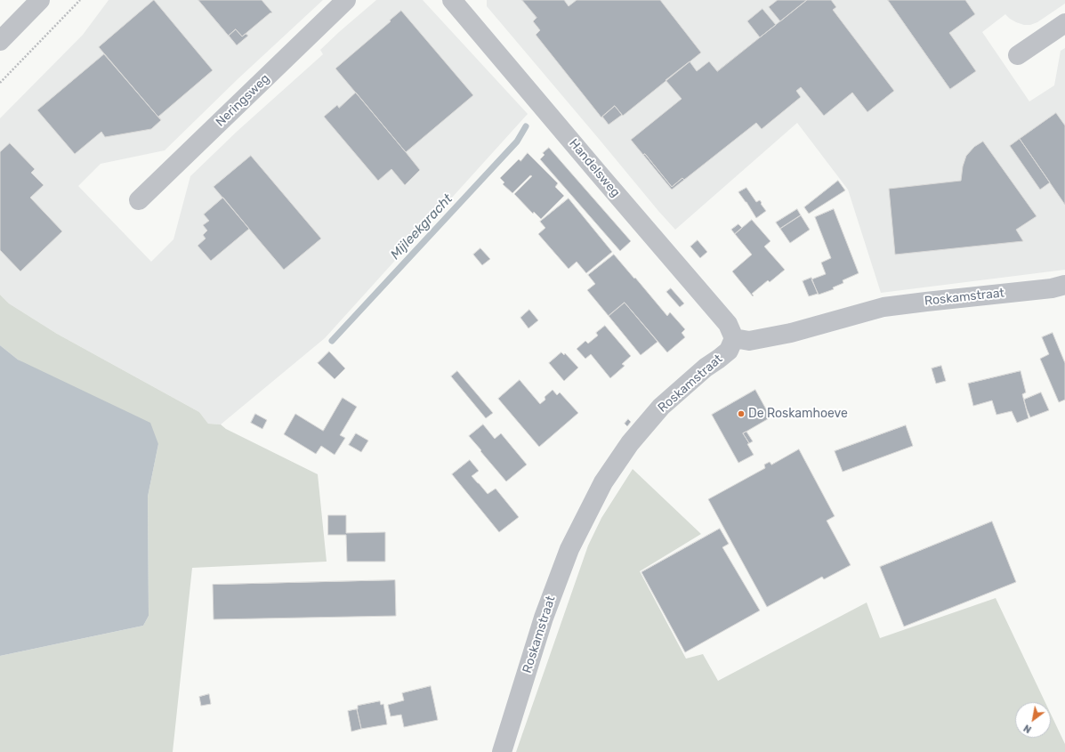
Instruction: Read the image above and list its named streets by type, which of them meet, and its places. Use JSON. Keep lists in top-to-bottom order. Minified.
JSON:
{"streets":{"street":["Neringsweg","Handelsweg","Roskamstraat"]},"crossings":[["Handelsweg","Roskamstraat"]],"water":["Mijleekgracht"],"places":["De Roskamhoeve"],"north":"bottom left"}
